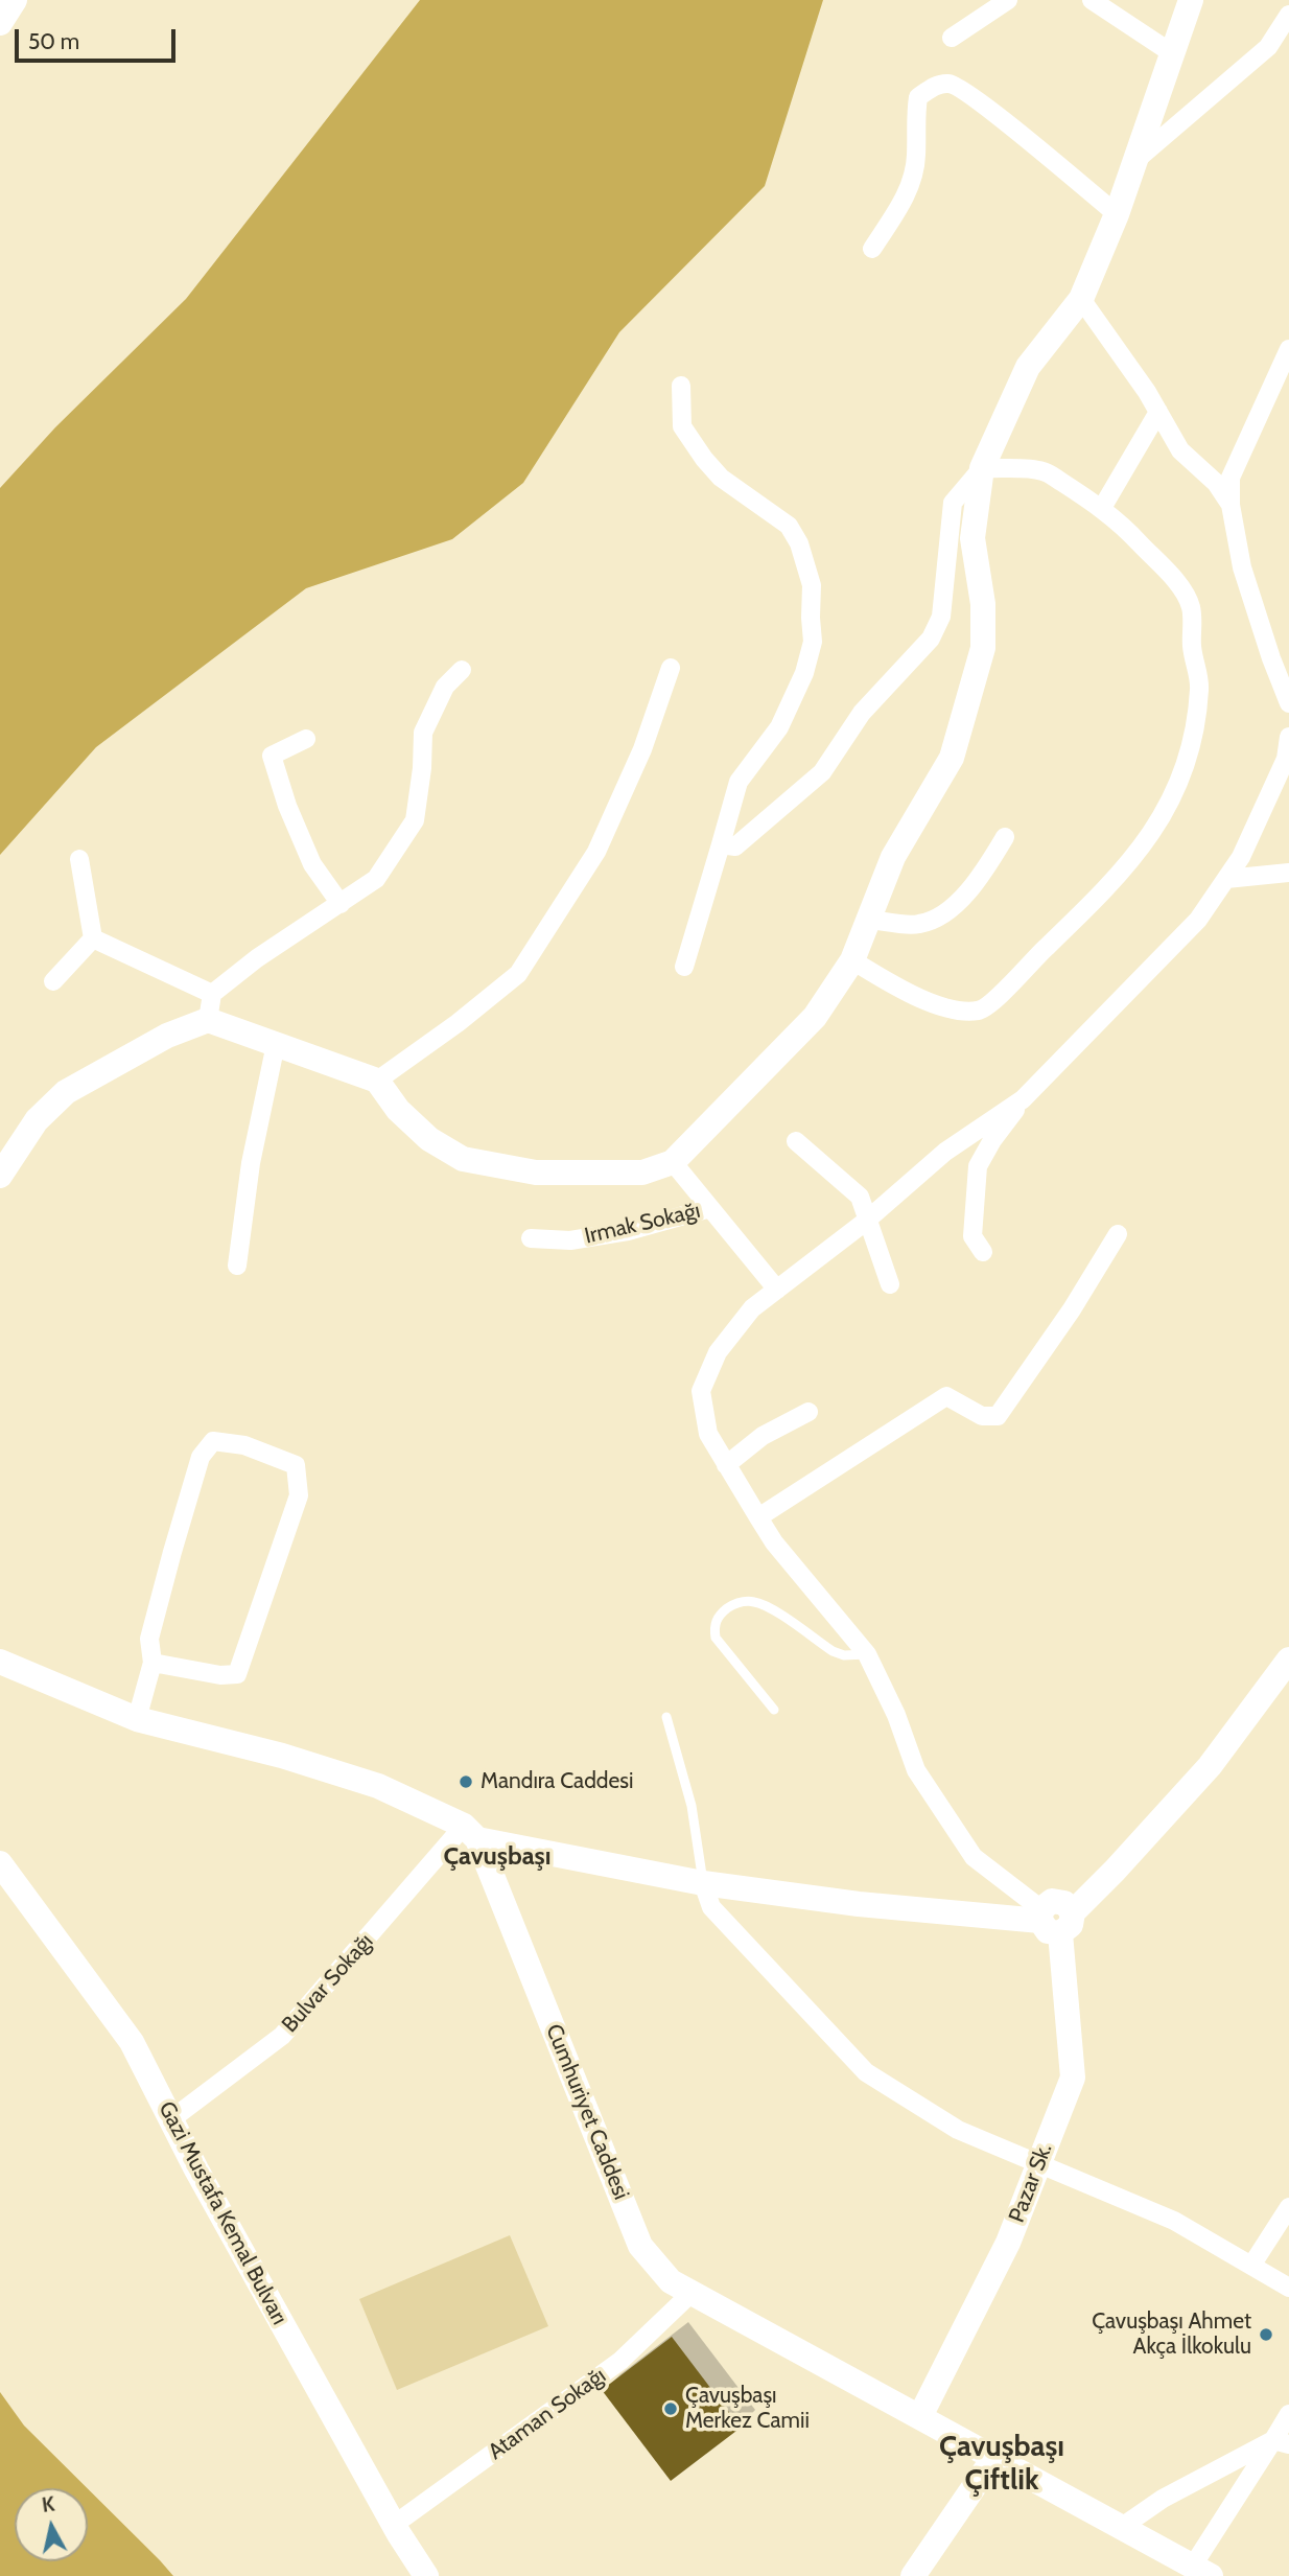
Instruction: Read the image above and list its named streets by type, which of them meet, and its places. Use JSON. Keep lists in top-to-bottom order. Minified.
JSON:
{"streets":{"street":["Irmak Sokağı","Bulvar Sokağı","Cumhuriyet Caddesi","Pazar Sk.","Gazi Mustafa Kemal Bulvarı","Ataman Sokağı"]},"crossings":[["Bulvar Sokağı","Cumhuriyet Caddesi"],["Bulvar Sokağı","Gazi Mustafa Kemal Bulvarı"],["Cumhuriyet Caddesi","Pazar Sk."],["Cumhuriyet Caddesi","Ataman Sokağı"],["Gazi Mustafa Kemal Bulvarı","Ataman Sokağı"]],"districts":["Çavuşbaşı","Çavuşbaşı Çiftlik"],"places":["Mandıra Caddesi","Çavuşbaşı Ahmet Akça İlkokulu","Çavuşbaşı Merkez Camii"],"scale_bar":"50 m","north":"top"}
